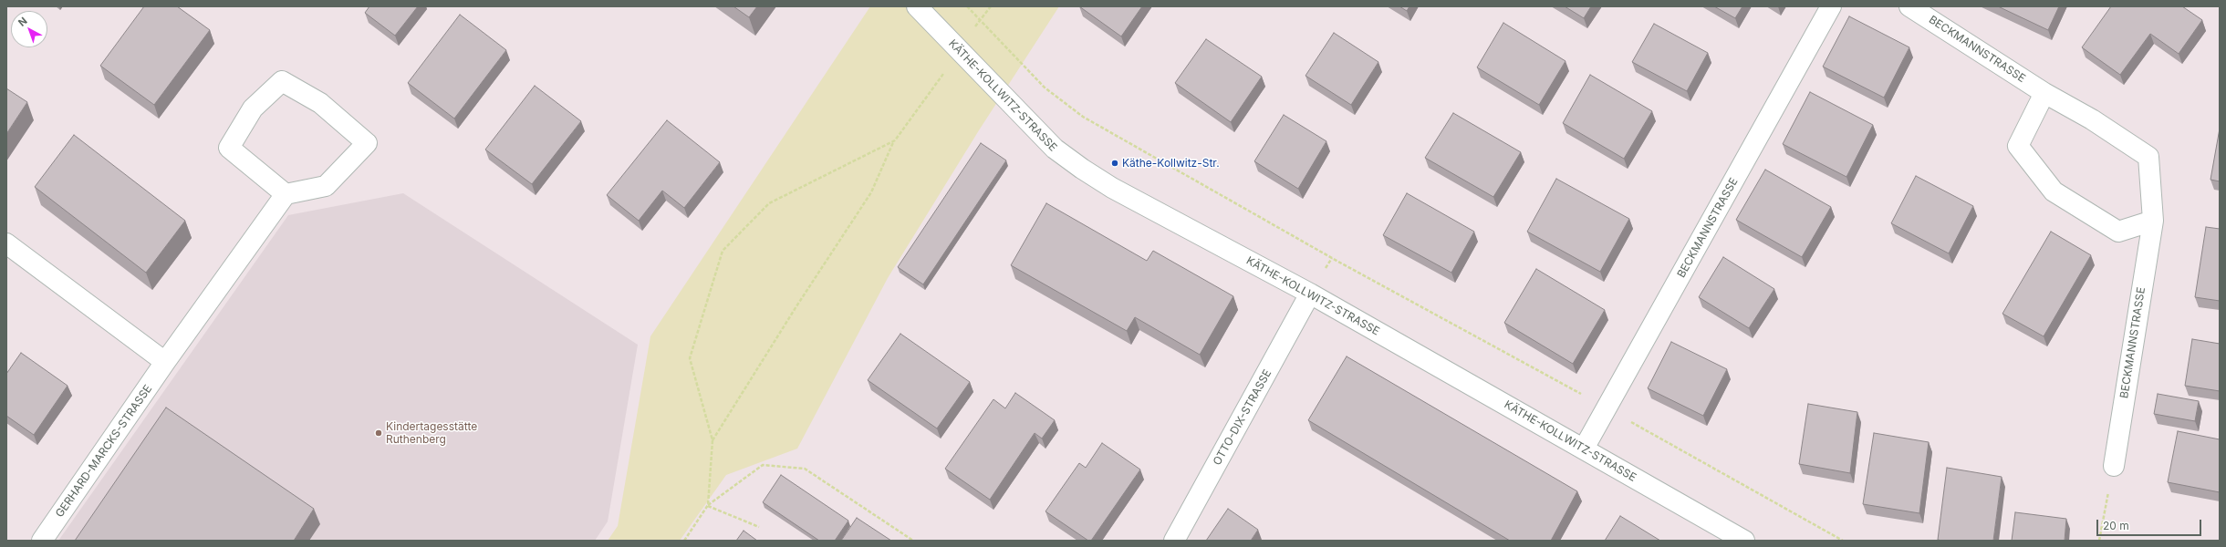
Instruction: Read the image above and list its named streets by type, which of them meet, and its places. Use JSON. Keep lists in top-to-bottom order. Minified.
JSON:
{"streets":{"street":["BECKMANNSTRASSE","KÄTHE-KOLLWITZ-STRASSE","OTTO-DIX-STRASSE","GERHARD-MARCKS-STRASSE"]},"crossings":[["BECKMANNSTRASSE","KÄTHE-KOLLWITZ-STRASSE"],["KÄTHE-KOLLWITZ-STRASSE","OTTO-DIX-STRASSE"]],"places":["Käthe-Kollwitz-Str.","Kindertagesstätte Ruthenberg"],"scale_bar":"20 m","north":"top left"}
